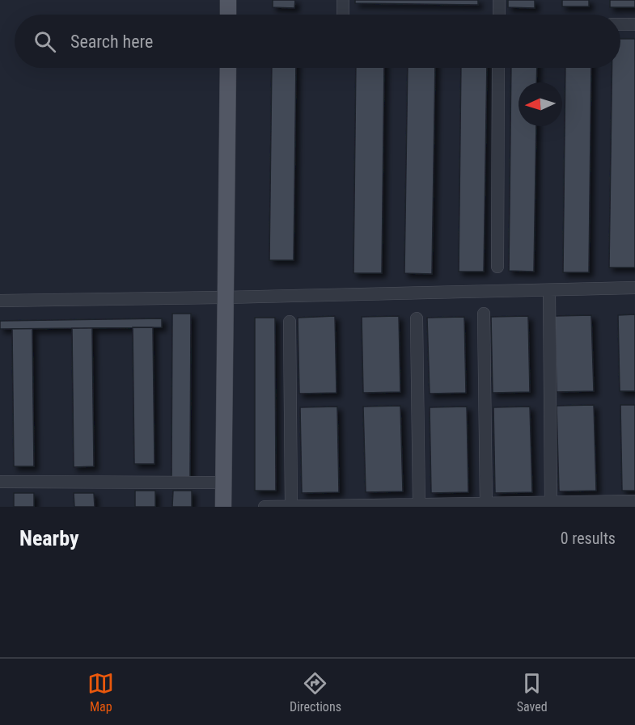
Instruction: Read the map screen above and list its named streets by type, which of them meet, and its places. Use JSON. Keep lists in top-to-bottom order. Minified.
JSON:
{"north":"left","page":{"search":"Search here","heading":["Nearby","0 results"],"nav":["Map","Directions","Saved"]}}
